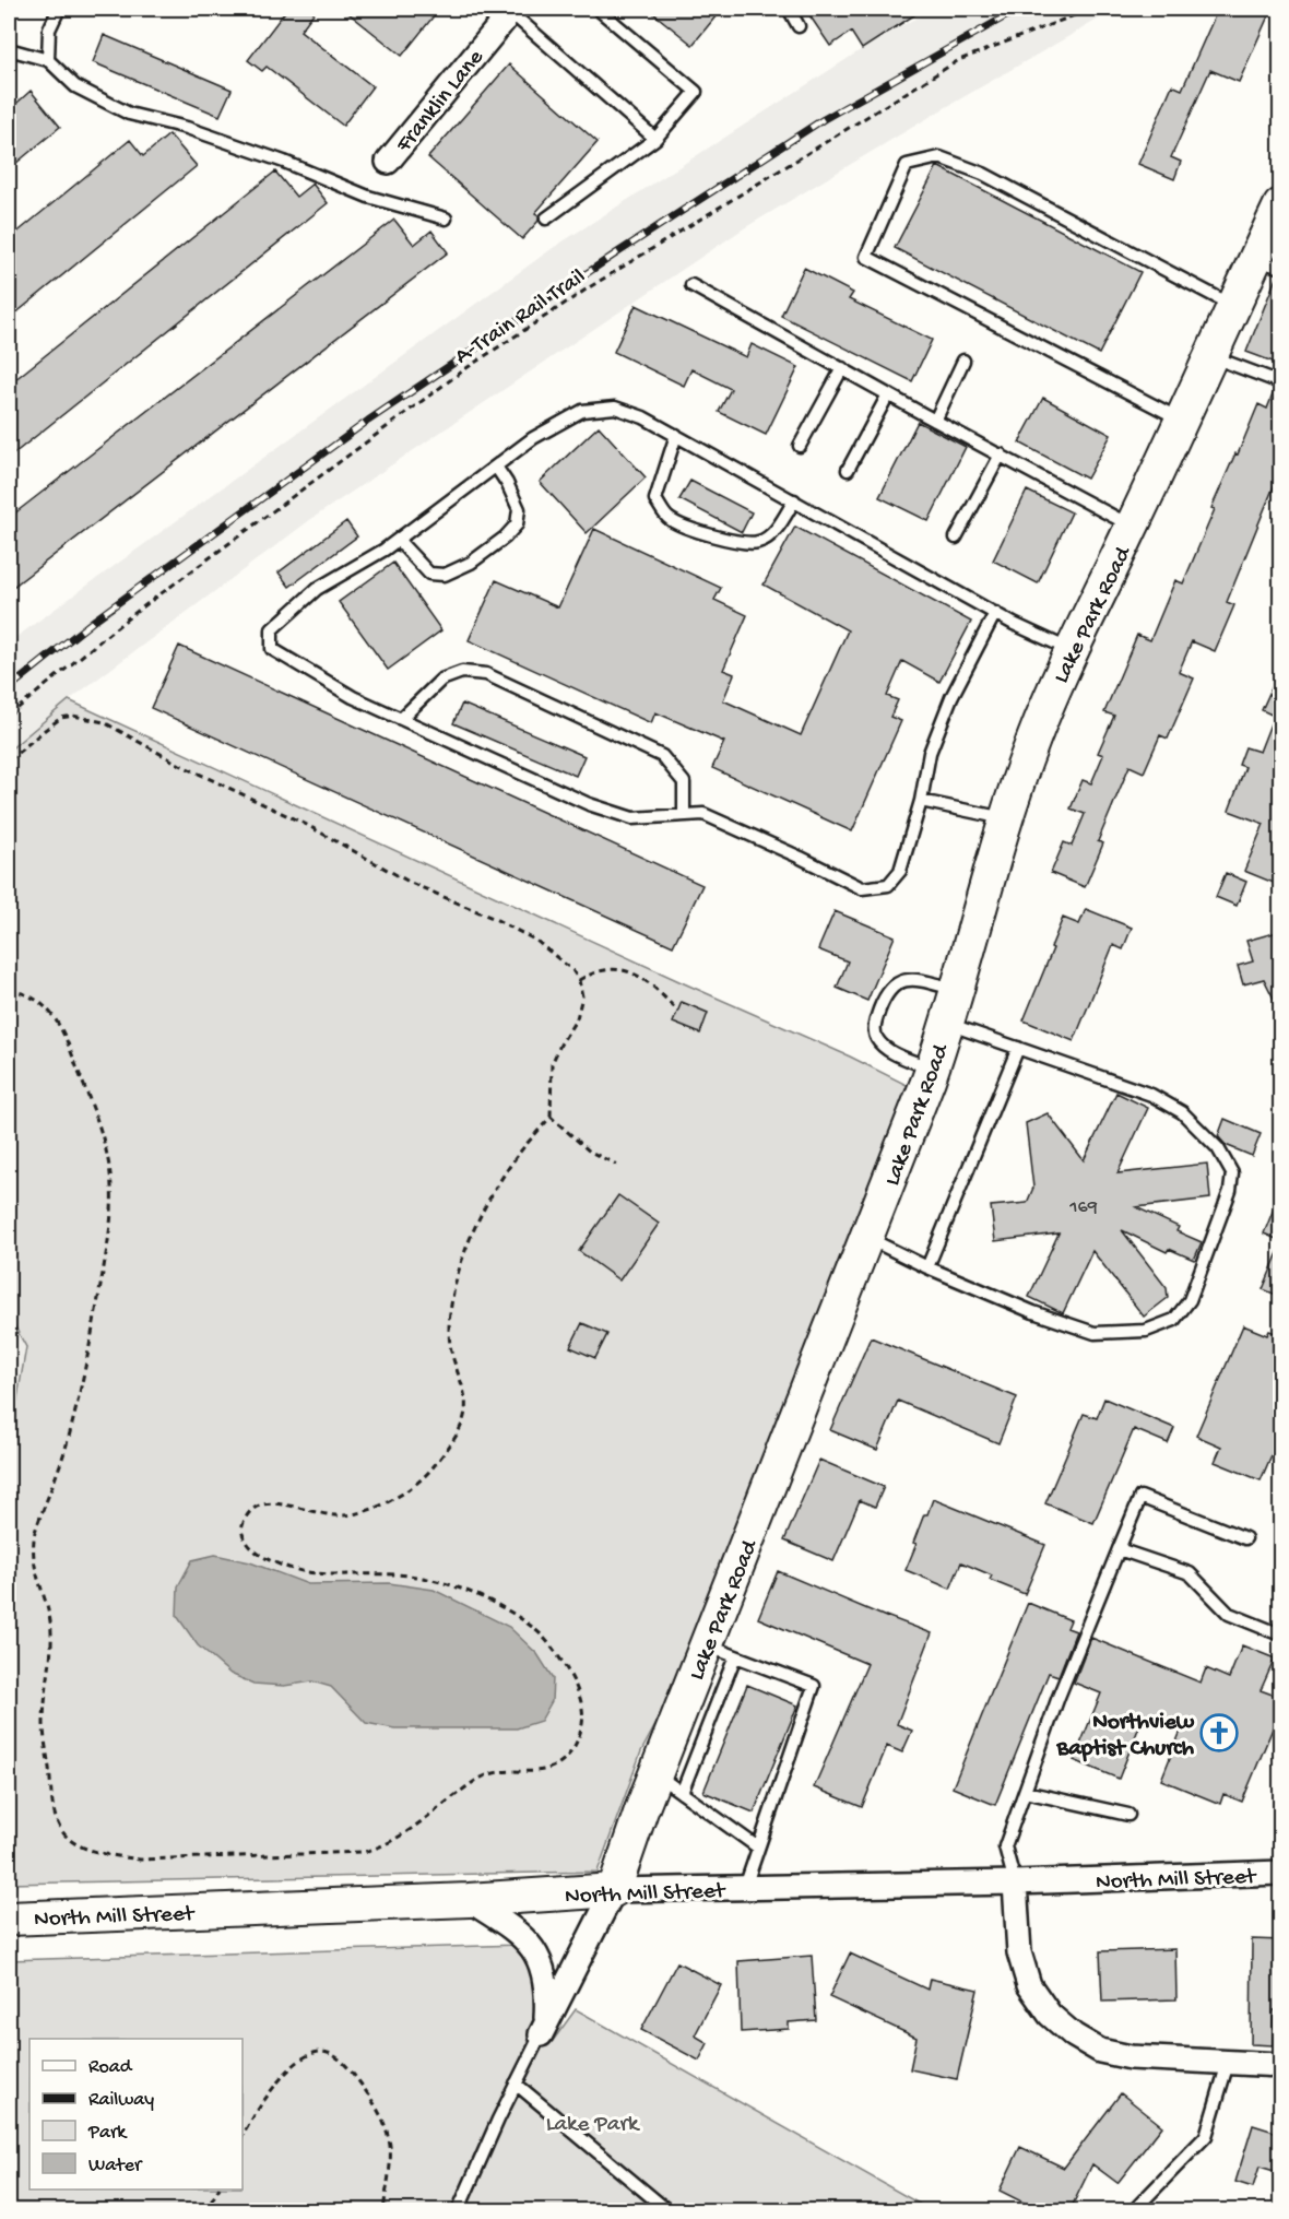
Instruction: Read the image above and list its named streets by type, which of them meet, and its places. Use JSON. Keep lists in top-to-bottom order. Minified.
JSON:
{"streets":{"main road":["Lake Park Road","North Mill Street"],"street":["Franklin Lane"],"path":["A-Train Rail Trail"]},"crossings":[["Lake Park Road","North Mill Street"]],"parks":["Lake Park"],"places":{"church":["Northview Baptist Church"]},"house_numbers":["169"],"legend":["Road","Railway","Park","Water"]}
